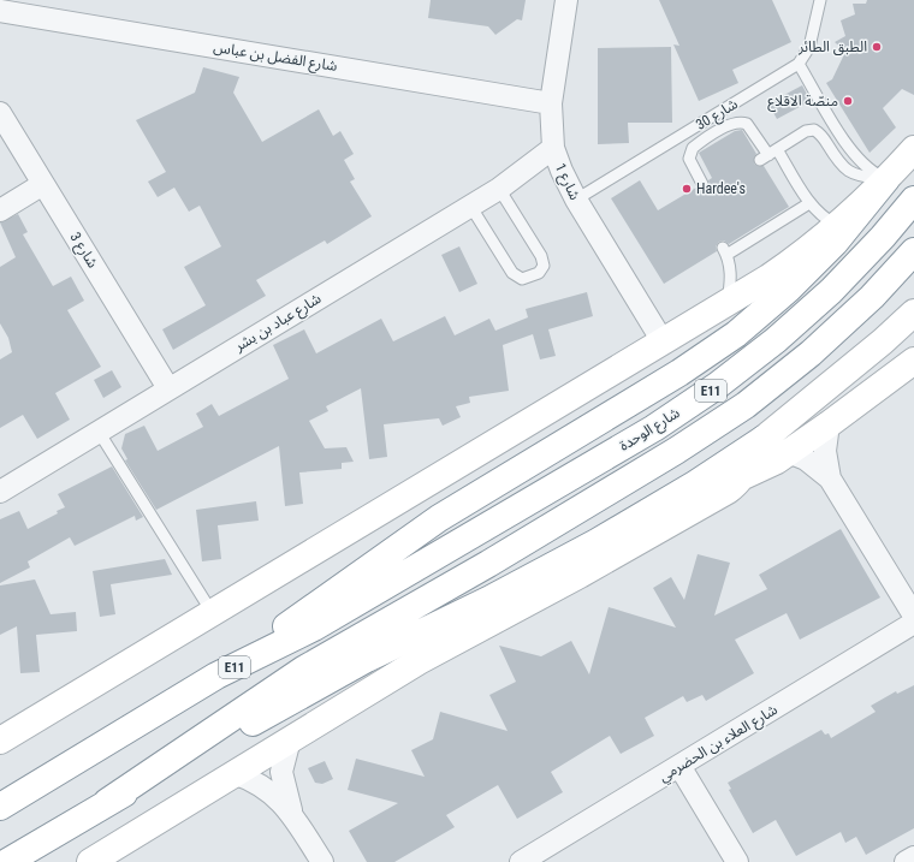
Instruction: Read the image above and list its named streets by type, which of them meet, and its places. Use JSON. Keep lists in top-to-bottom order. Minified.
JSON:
{"streets":{"main road":["E11","شارع الوحدة"],"street":["شارع الفضل بن عباس","شارع 1","شارع 3","شارع عباد بن بشر","شارع العلاء بن الحضرمي"],"lane":["شارع 30"]},"crossings":[["شارع الفضل بن عباس","شارع 1"],["شارع 30","شارع 1"],["شارع 1","شارع عباد بن بشر"],["شارع 3","شارع عباد بن بشر"],["E11","شارع الوحدة"]],"places":["الطبق الطائر","منصّة الاقلاع","Hardee's"]}
